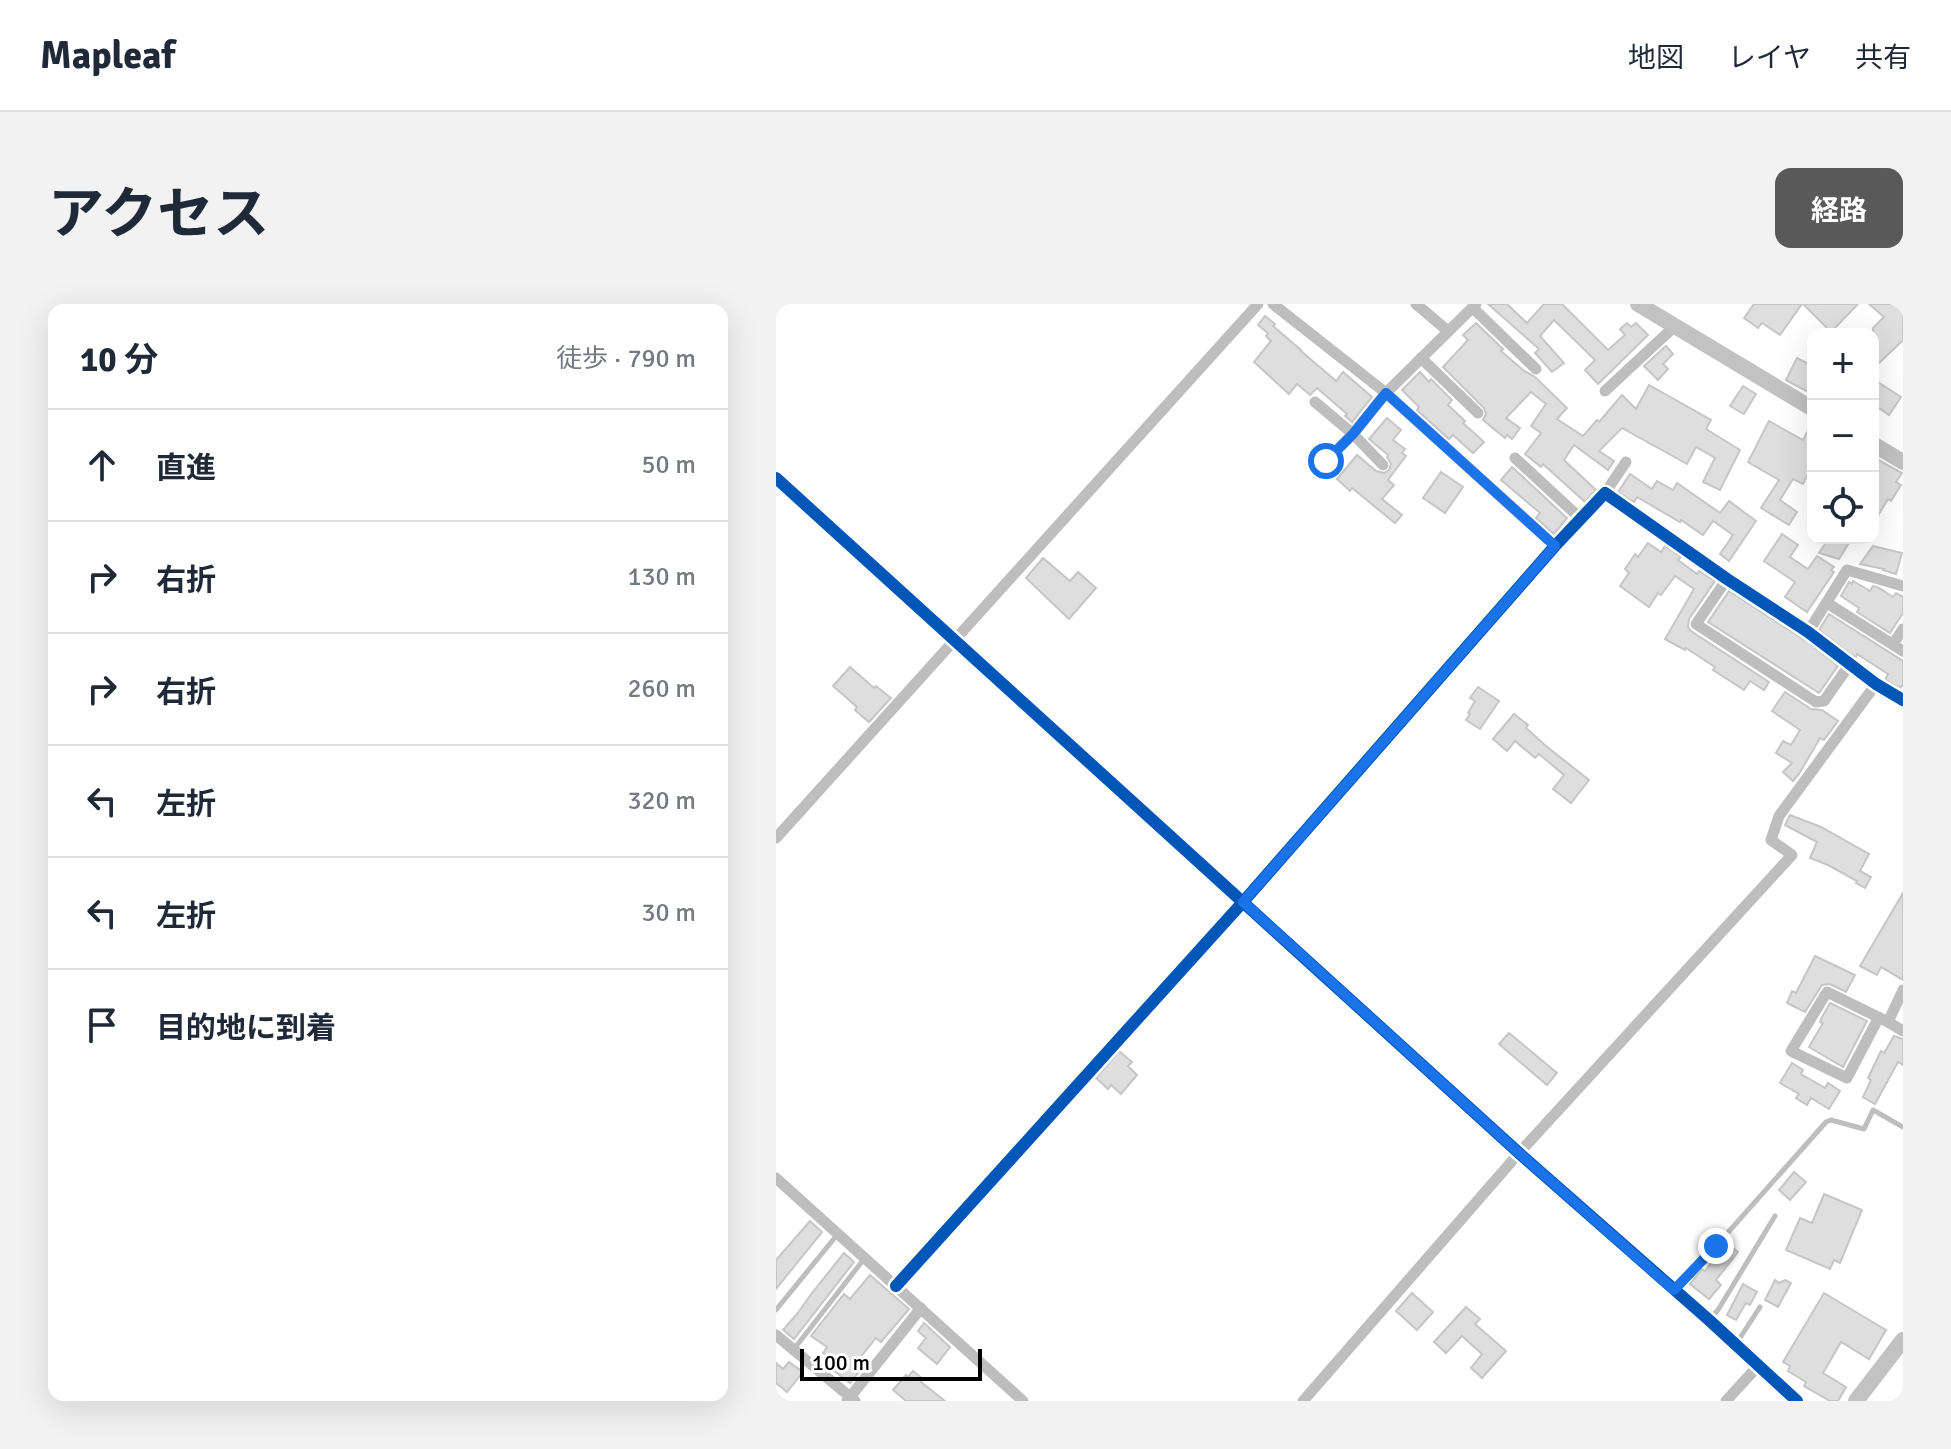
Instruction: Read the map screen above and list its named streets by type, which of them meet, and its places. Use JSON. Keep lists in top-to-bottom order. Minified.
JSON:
{"scale_bar":"100 m","page":{"header":"Mapleaf","nav":["地図","レイヤ","共有"],"title":"アクセス","buttons":"経路","heading":["10 分","徒歩 · 790 m"],"map_buttons":["+","−"],"list":[["直進","50 m"],["右折","130 m"],["右折","260 m"],["左折","320 m"],["左折","30 m"],"目的地に到着"],"scale":"100 m"}}
